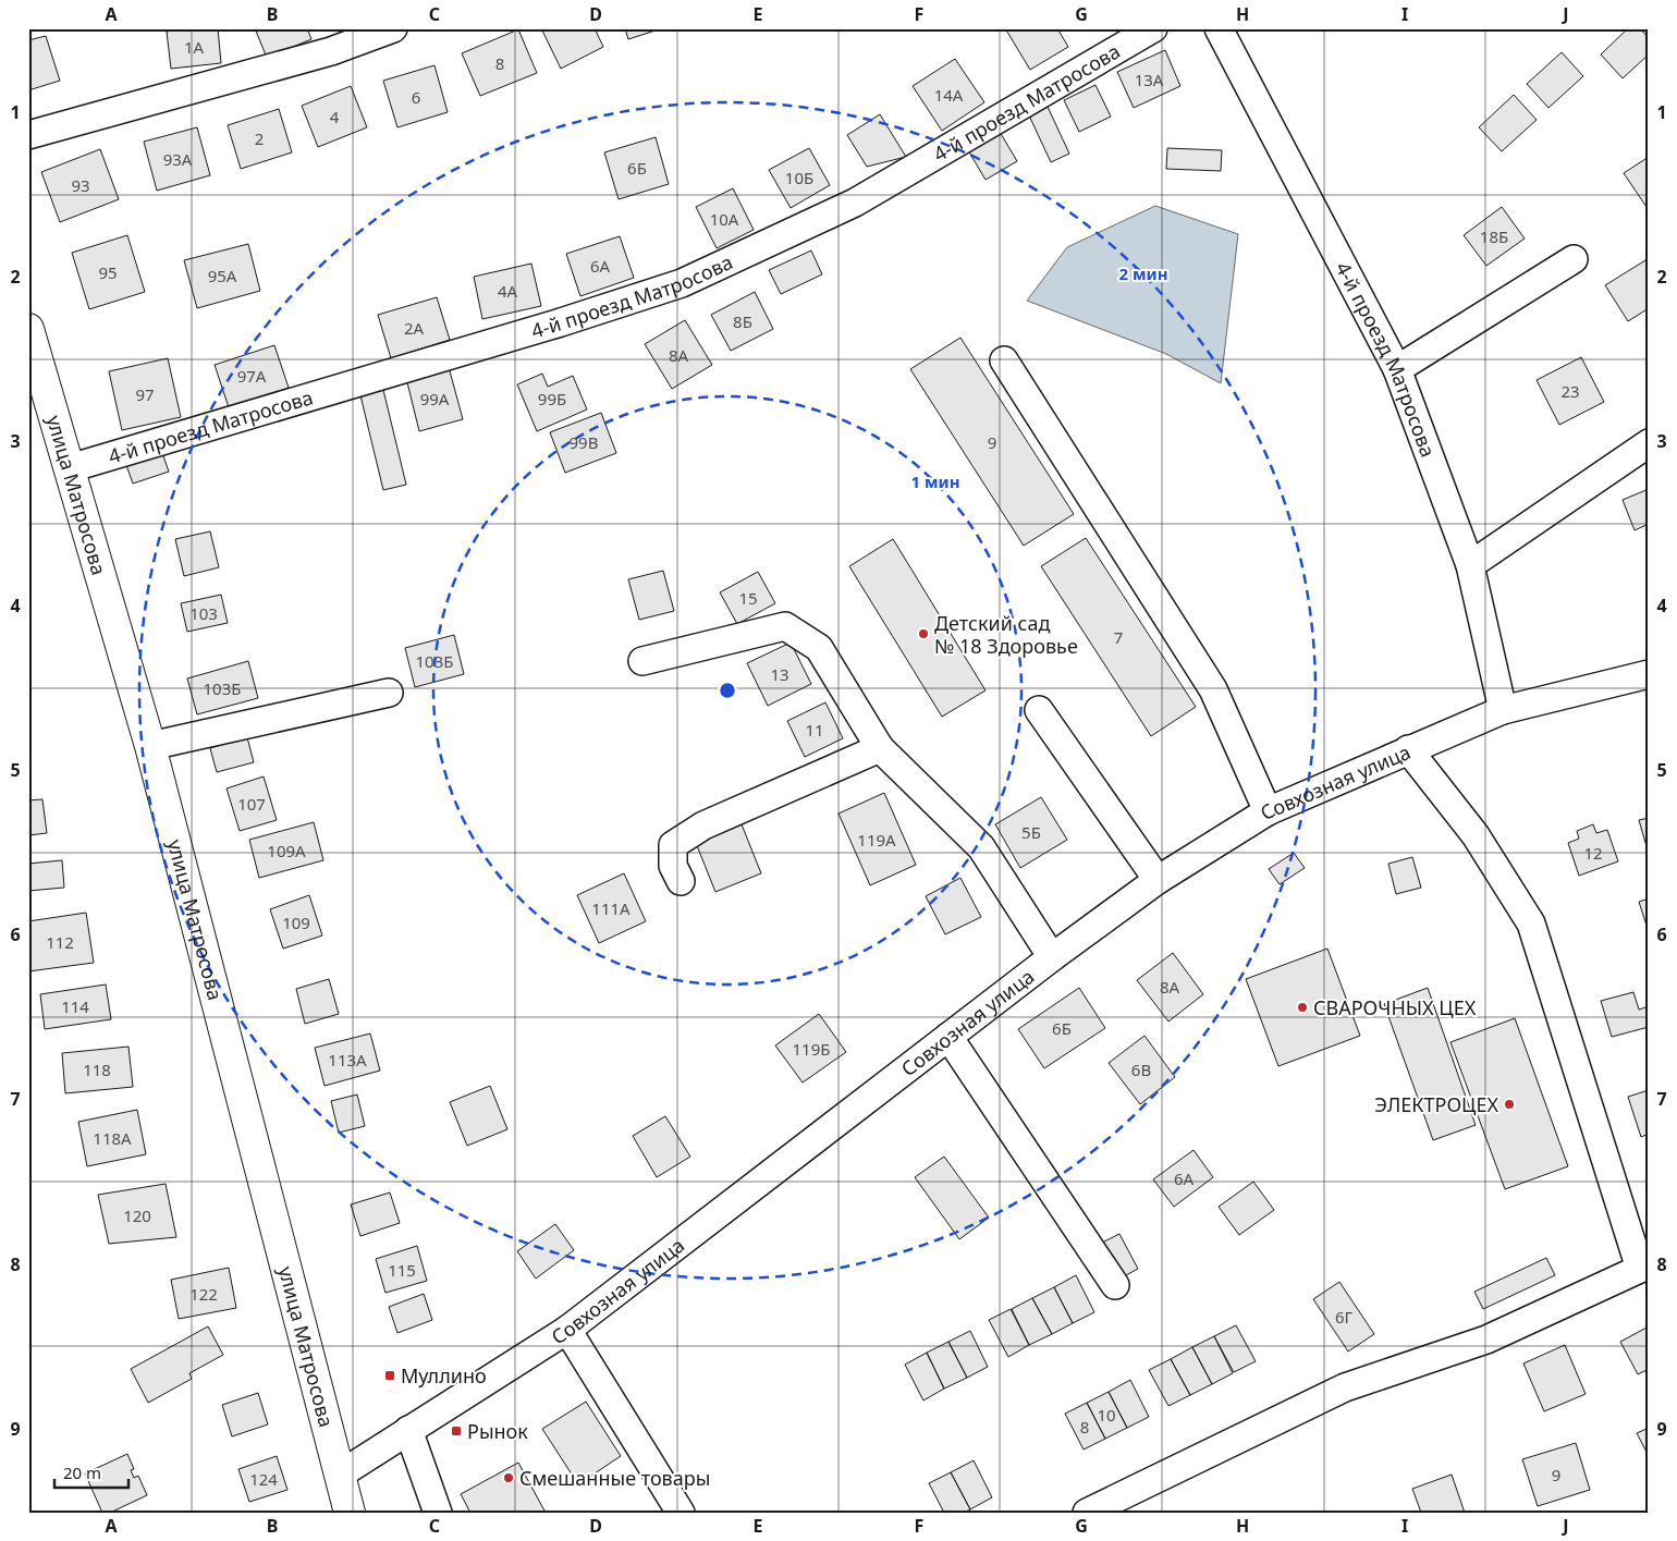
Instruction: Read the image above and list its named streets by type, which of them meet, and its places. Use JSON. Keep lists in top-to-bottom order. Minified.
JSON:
{"streets":{"main road":["улица Матросова"],"street":["4-й проезд Матросова","Совхозная улица"]},"crossings":[["4-й проезд Матросова","улица Матросова"],["4-й проезд Матросова","Совхозная улица"],["улица Матросова","Совхозная улица"]],"places":{"other":["Детский сад № 18 Здоровье","СВАРОЧНЫХ ЦЕХ","ЭЛЕКТРОЦЕХ","Смешанные товары"],"transit":["Муллино","Рынок"]},"house_numbers":["1А","8","13А","14А","6","4","2","93А","6Б","10Б","93","10А","18Б","6А","95","95А","4А","8Б","2А","8А","97А","23","97","99А","99Б","99В","9","15","103","7","103Б","13","103Б","11","107","5Б","119А","109А","12","111А","109","112","8А","114","6Б","119Б","113А","118","6В","118А","6А","120","115","122","6Г","10","8","9","124"],"scale_bar":"20 m","grid":{"columns":["A","B","C","D","E","F","G","H","I","J"],"rows":["1","2","3","4","5","6","7","8","9"]},"rings":["2 мин","1 мин"]}
